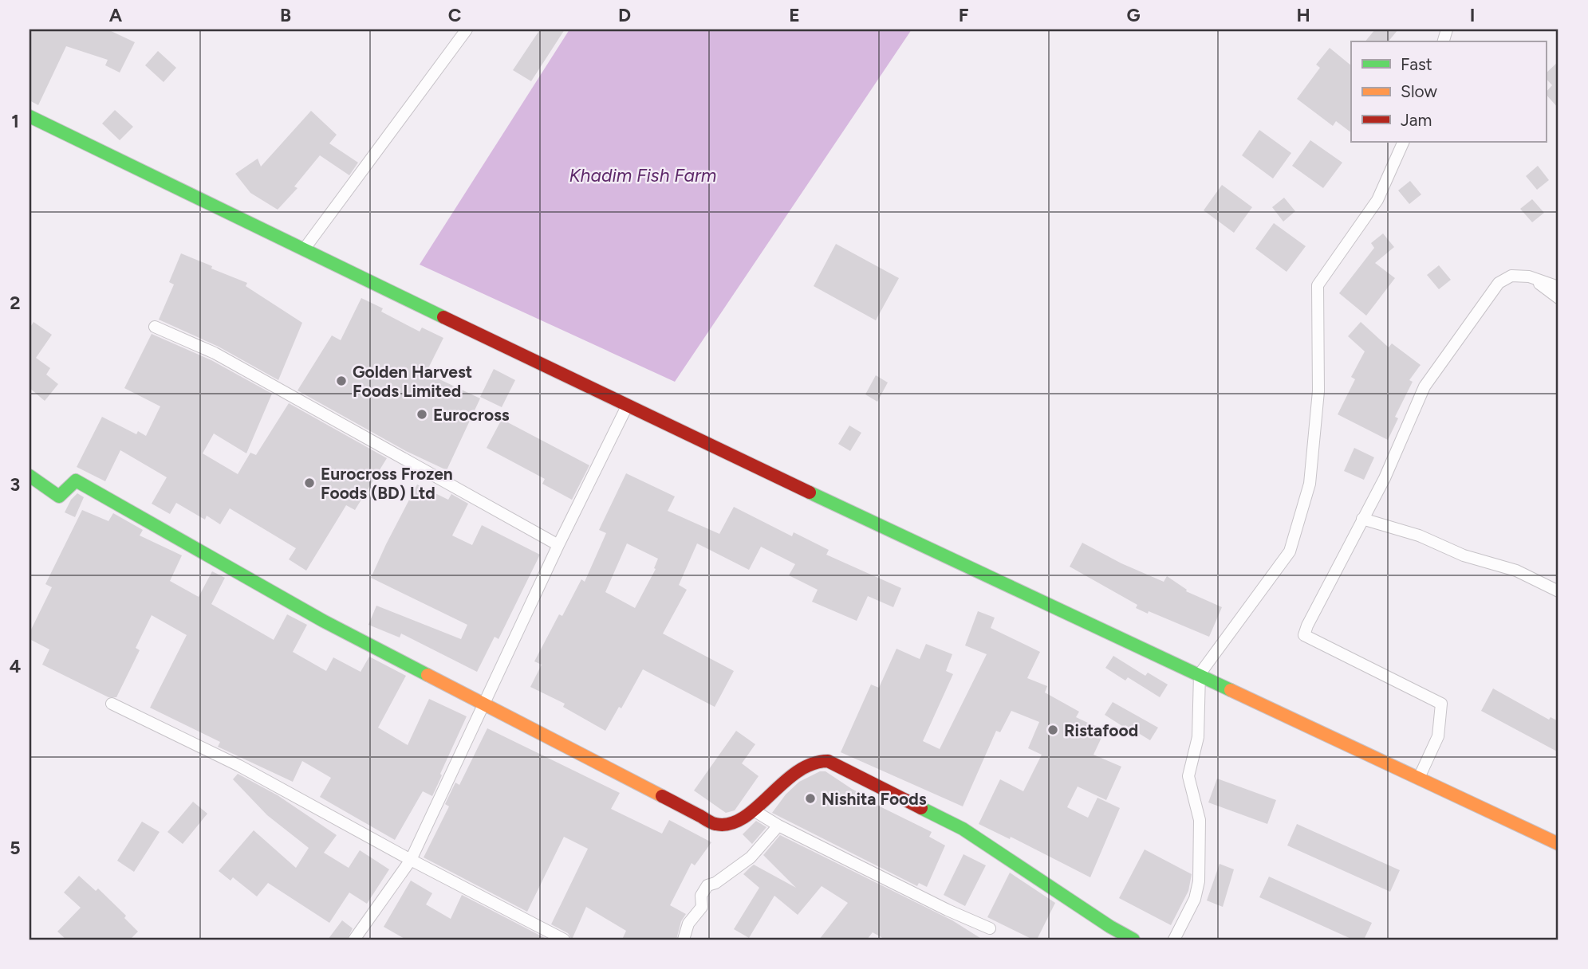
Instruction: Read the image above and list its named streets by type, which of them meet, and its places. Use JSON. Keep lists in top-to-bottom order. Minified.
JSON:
{"water":["Khadim Fish Farm"],"places":["Golden Harvest Foods Limited","Eurocross","Eurocross Frozen Foods (BD) Ltd","Ristafood","Nishita Foods"],"legend":["Fast","Slow","Jam"],"grid":{"columns":["A","B","C","D","E","F","G","H","I"],"rows":["1","2","3","4","5"]}}
